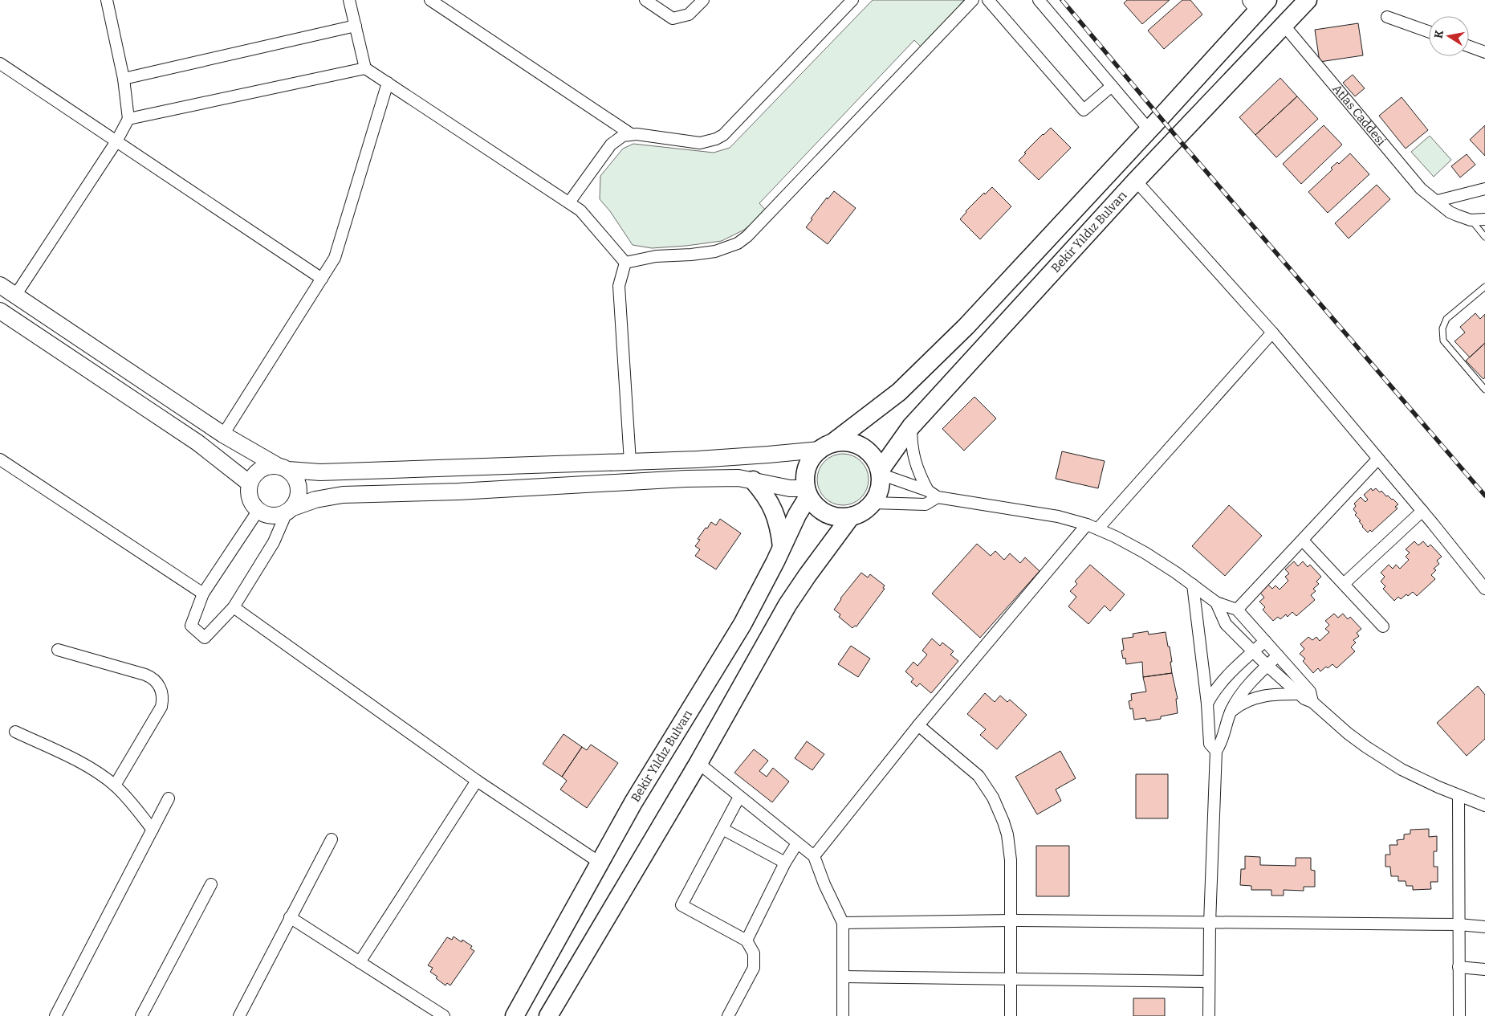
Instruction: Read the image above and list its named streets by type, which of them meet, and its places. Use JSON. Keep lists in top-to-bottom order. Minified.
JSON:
{"streets":{"main road":["Bekir Yıldız Bulvarı"],"street":["Atlas Caddesi"]},"crossings":[["Atlas Caddesi","Bekir Yıldız Bulvarı"]],"north":"left"}
